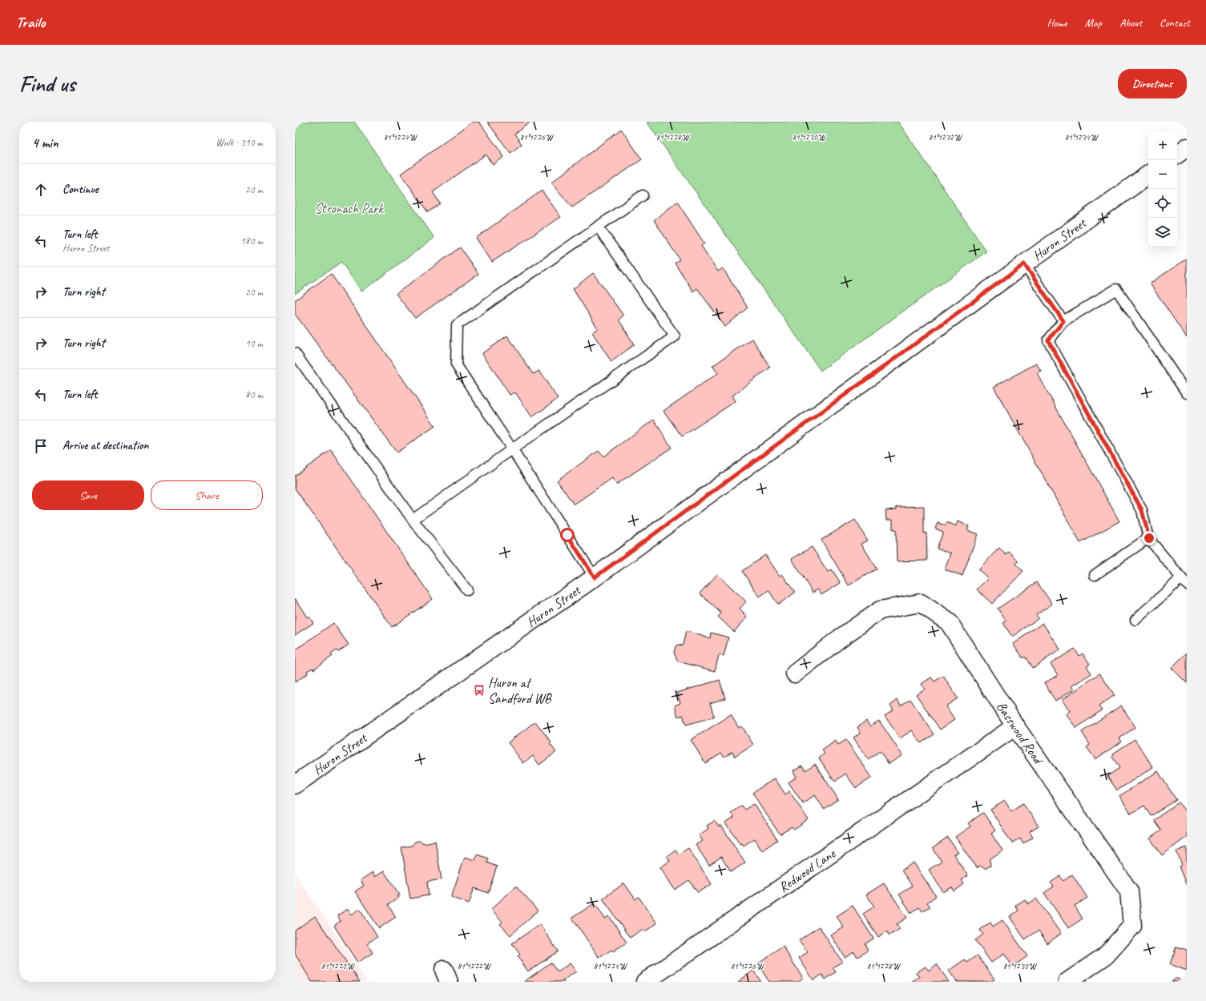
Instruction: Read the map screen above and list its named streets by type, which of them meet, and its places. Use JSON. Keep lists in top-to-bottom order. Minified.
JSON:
{"streets":{"street":["Huron Street","Basswood Road","Redwood Lane"]},"crossings":[["Basswood Road","Redwood Lane"]],"parks":["Stronach Park"],"places":{"bus stop":["Huron at Sandford WB"]},"page":{"header":"Trailo","nav":["Home","Map","About","Contact"],"buttons":["Directions",["Save","Share"]],"title":"Find us","heading":["4 min","Walk · 310 m"],"map_buttons":["+","−"],"list":[["Continue","20 m"],["Turn left","Huron Street","180 m"],["Turn right","20 m"],["Turn right","10 m"],["Turn left","80 m"],"Arrive at destination"]},"coordinates":["81°12'34\"W","81°12'24\"W","81°12'26\"W","81°12'28\"W","81°12'30\"W","81°12'32\"W","81°12'20\"W","81°12'22\"W"]}
